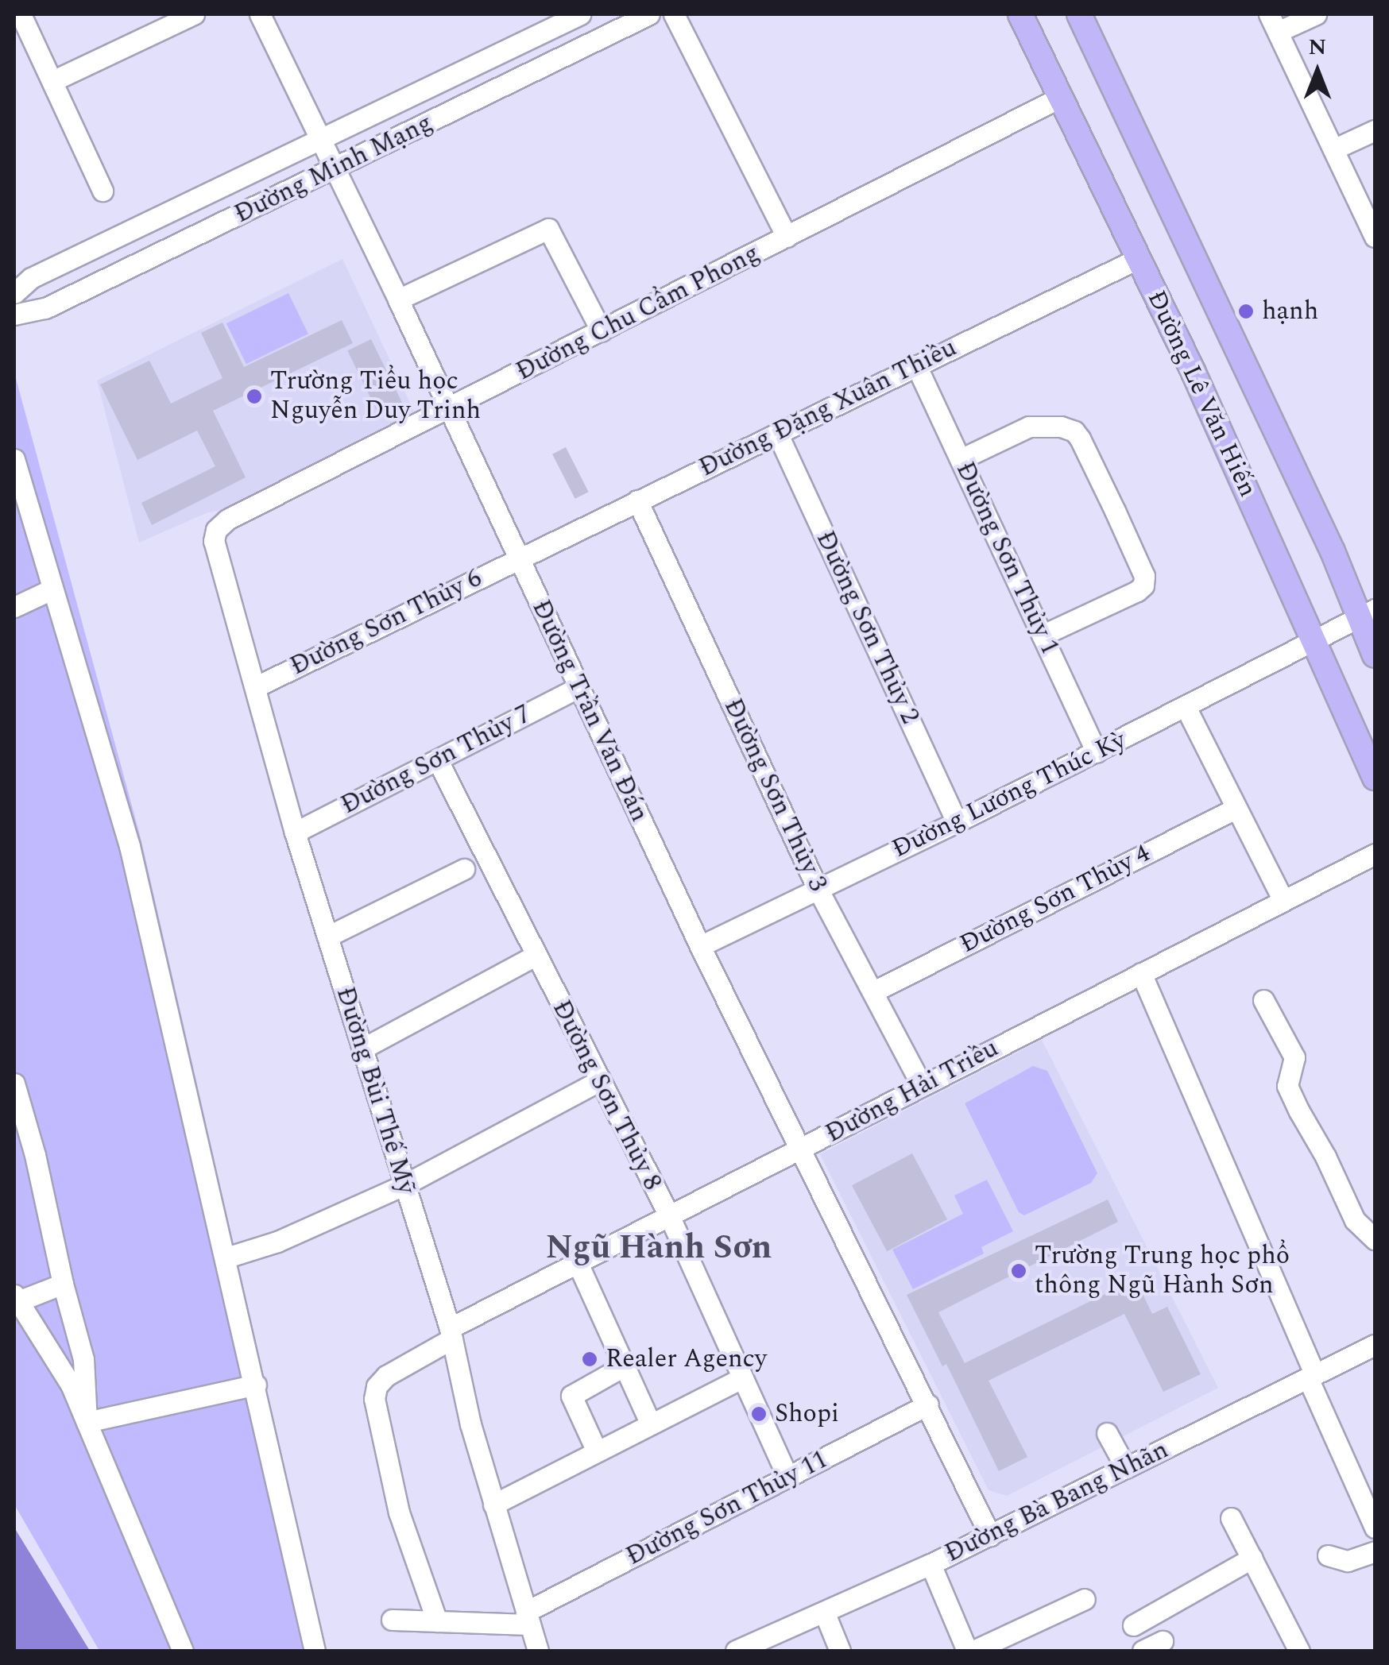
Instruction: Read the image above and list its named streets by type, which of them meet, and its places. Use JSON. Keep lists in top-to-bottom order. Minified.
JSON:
{"streets":{"main road":["Đường Lê Văn Hiến"],"street":["Đường Minh Mạng","Đường Chu Cẩm Phong","Đường Đặng Xuân Thiều","Đường Sơn Thủy 1","Đường Sơn Thủy 6","Đường Sơn Thủy 2","Đường Trần Văn Đán","Đường Sơn Thủy 7","Đường Sơn Thủy 3","Đường Lương Thúc Kỳ","Đường Sơn Thủy 4","Đường Bùi Thế Mỹ","Đường Hải Triều","Đường Sơn Thủy 8","Đường Bà Bang Nhãn","Đường Sơn Thủy 11"]},"crossings":[["Đường Minh Mạng","Đường Trần Văn Đán"],["Đường Chu Cẩm Phong","Đường Lê Văn Hiến"],["Đường Chu Cẩm Phong","Đường Trần Văn Đán"],["Đường Chu Cẩm Phong","Đường Bùi Thế Mỹ"],["Đường Lê Văn Hiến","Đường Đặng Xuân Thiều"],["Đường Lê Văn Hiến","Đường Lương Thúc Kỳ"],["Đường Đặng Xuân Thiều","Đường Sơn Thủy 1"],["Đường Đặng Xuân Thiều","Đường Sơn Thủy 6"],["Đường Đặng Xuân Thiều","Đường Sơn Thủy 2"],["Đường Đặng Xuân Thiều","Đường Trần Văn Đán"],["Đường Đặng Xuân Thiều","Đường Sơn Thủy 3"],["Đường Sơn Thủy 1","Đường Lương Thúc Kỳ"],["Đường Sơn Thủy 6","Đường Trần Văn Đán"],["Đường Sơn Thủy 6","Đường Bùi Thế Mỹ"],["Đường Sơn Thủy 2","Đường Lương Thúc Kỳ"],["Đường Trần Văn Đán","Đường Sơn Thủy 7"],["Đường Trần Văn Đán","Đường Lương Thúc Kỳ"],["Đường Trần Văn Đán","Đường Hải Triều"],["Đường Trần Văn Đán","Đường Bà Bang Nhãn"],["Đường Trần Văn Đán","Đường Sơn Thủy 11"],["Đường Sơn Thủy 7","Đường Bùi Thế Mỹ"],["Đường Sơn Thủy 7","Đường Sơn Thủy 8"],["Đường Sơn Thủy 3","Đường Lương Thúc Kỳ"],["Đường Sơn Thủy 3","Đường Sơn Thủy 4"],["Đường Sơn Thủy 3","Đường Hải Triều"],["Đường Bùi Thế Mỹ","Đường Hải Triều"],["Đường Bùi Thế Mỹ","Đường Sơn Thủy 11"],["Đường Hải Triều","Đường Sơn Thủy 8"],["Đường Sơn Thủy 8","Đường Sơn Thủy 11"]],"districts":["Ngũ Hành Sơn"],"places":["hạnh","Trường Tiểu học Nguyễn Duy Trinh","Trường Trung học phổ thông Ngũ Hành Sơn","Realer Agency","Shopi"],"north":"top"}
